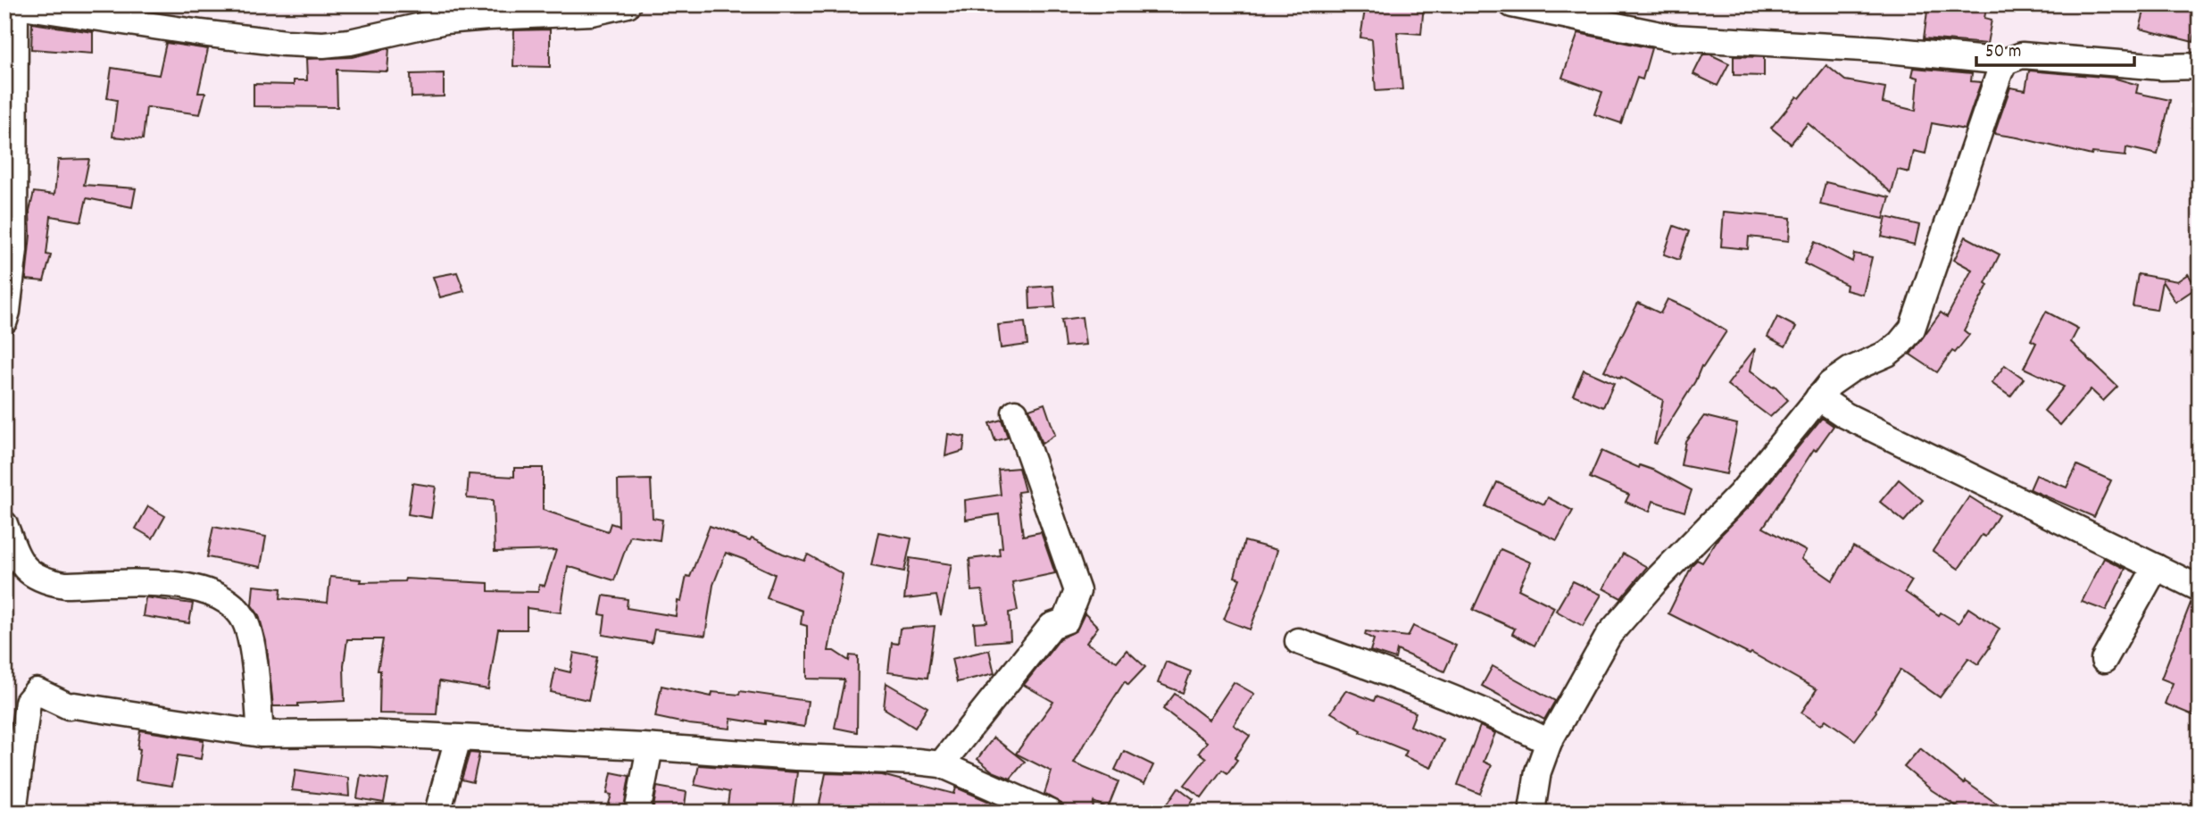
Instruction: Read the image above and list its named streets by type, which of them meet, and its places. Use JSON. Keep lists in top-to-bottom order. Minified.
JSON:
{"scale_bar":"50 m"}
